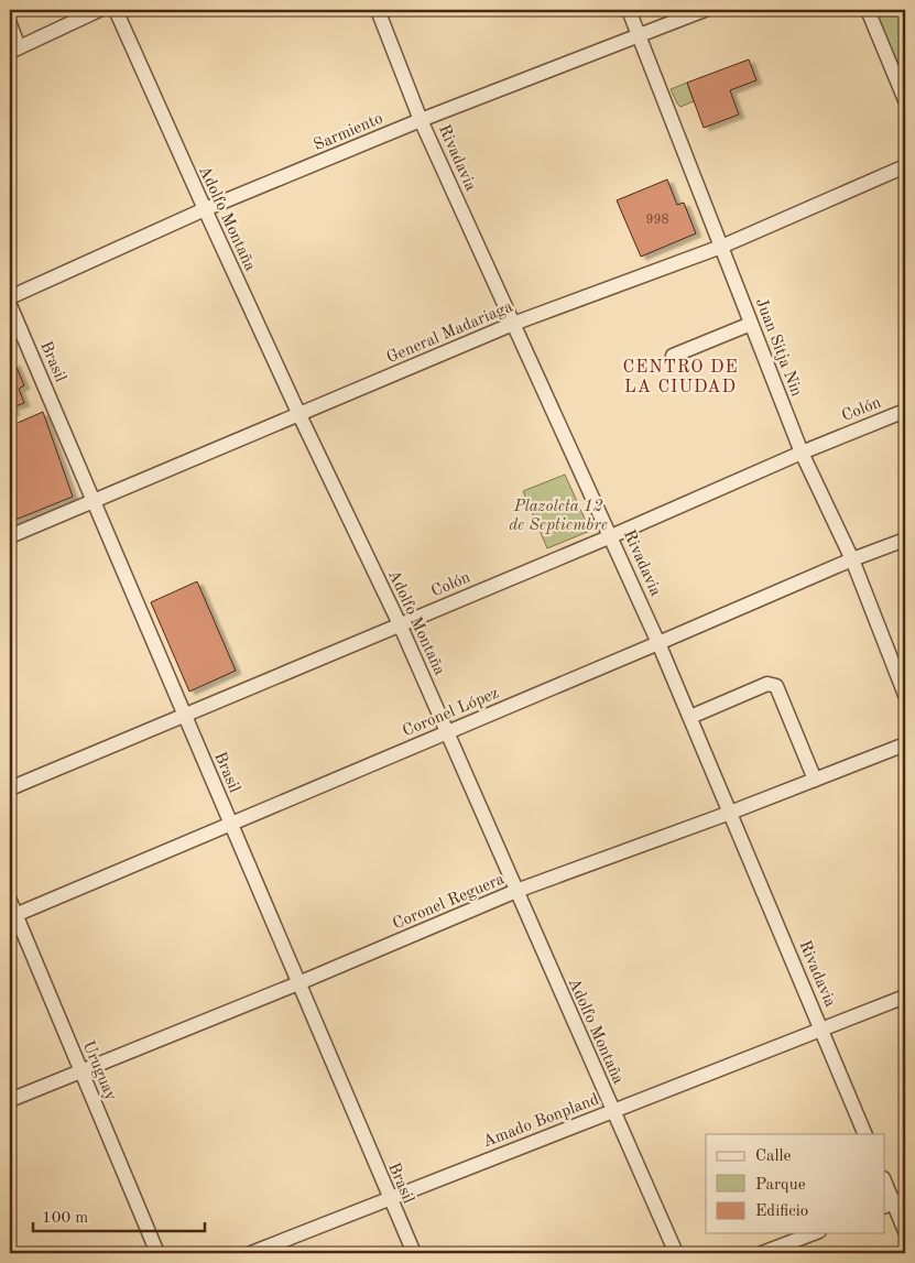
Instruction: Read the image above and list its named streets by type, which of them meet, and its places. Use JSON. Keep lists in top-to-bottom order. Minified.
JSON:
{"streets":{"street":["Sarmiento","Rivadavia","Adolfo Montaña","General Madariaga","Juan Sitja Nin","Brasil","Colón","Coronel López","Coronel Reguera","Uruguay","Amado Bonpland"]},"crossings":[["Sarmiento","Rivadavia"],["Sarmiento","Adolfo Montaña"],["Sarmiento","Juan Sitja Nin"],["Rivadavia","General Madariaga"],["Rivadavia","Colón"],["Rivadavia","Coronel López"],["Rivadavia","Coronel Reguera"],["Rivadavia","Amado Bonpland"],["Adolfo Montaña","General Madariaga"],["Adolfo Montaña","Colón"],["Adolfo Montaña","Coronel López"],["Adolfo Montaña","Coronel Reguera"],["Adolfo Montaña","Amado Bonpland"],["General Madariaga","Juan Sitja Nin"],["General Madariaga","Brasil"],["Juan Sitja Nin","Colón"],["Juan Sitja Nin","Coronel López"],["Brasil","Colón"],["Brasil","Coronel López"],["Brasil","Coronel Reguera"],["Brasil","Amado Bonpland"],["Coronel López","Uruguay"],["Coronel Reguera","Uruguay"]],"districts":["CENTRO DE LA CIUDAD"],"parks":["Plazoleta 12 de Septiembre"],"house_numbers":["998"],"legend":["Calle","Parque","Edificio"],"scale_bar":"100 m"}
